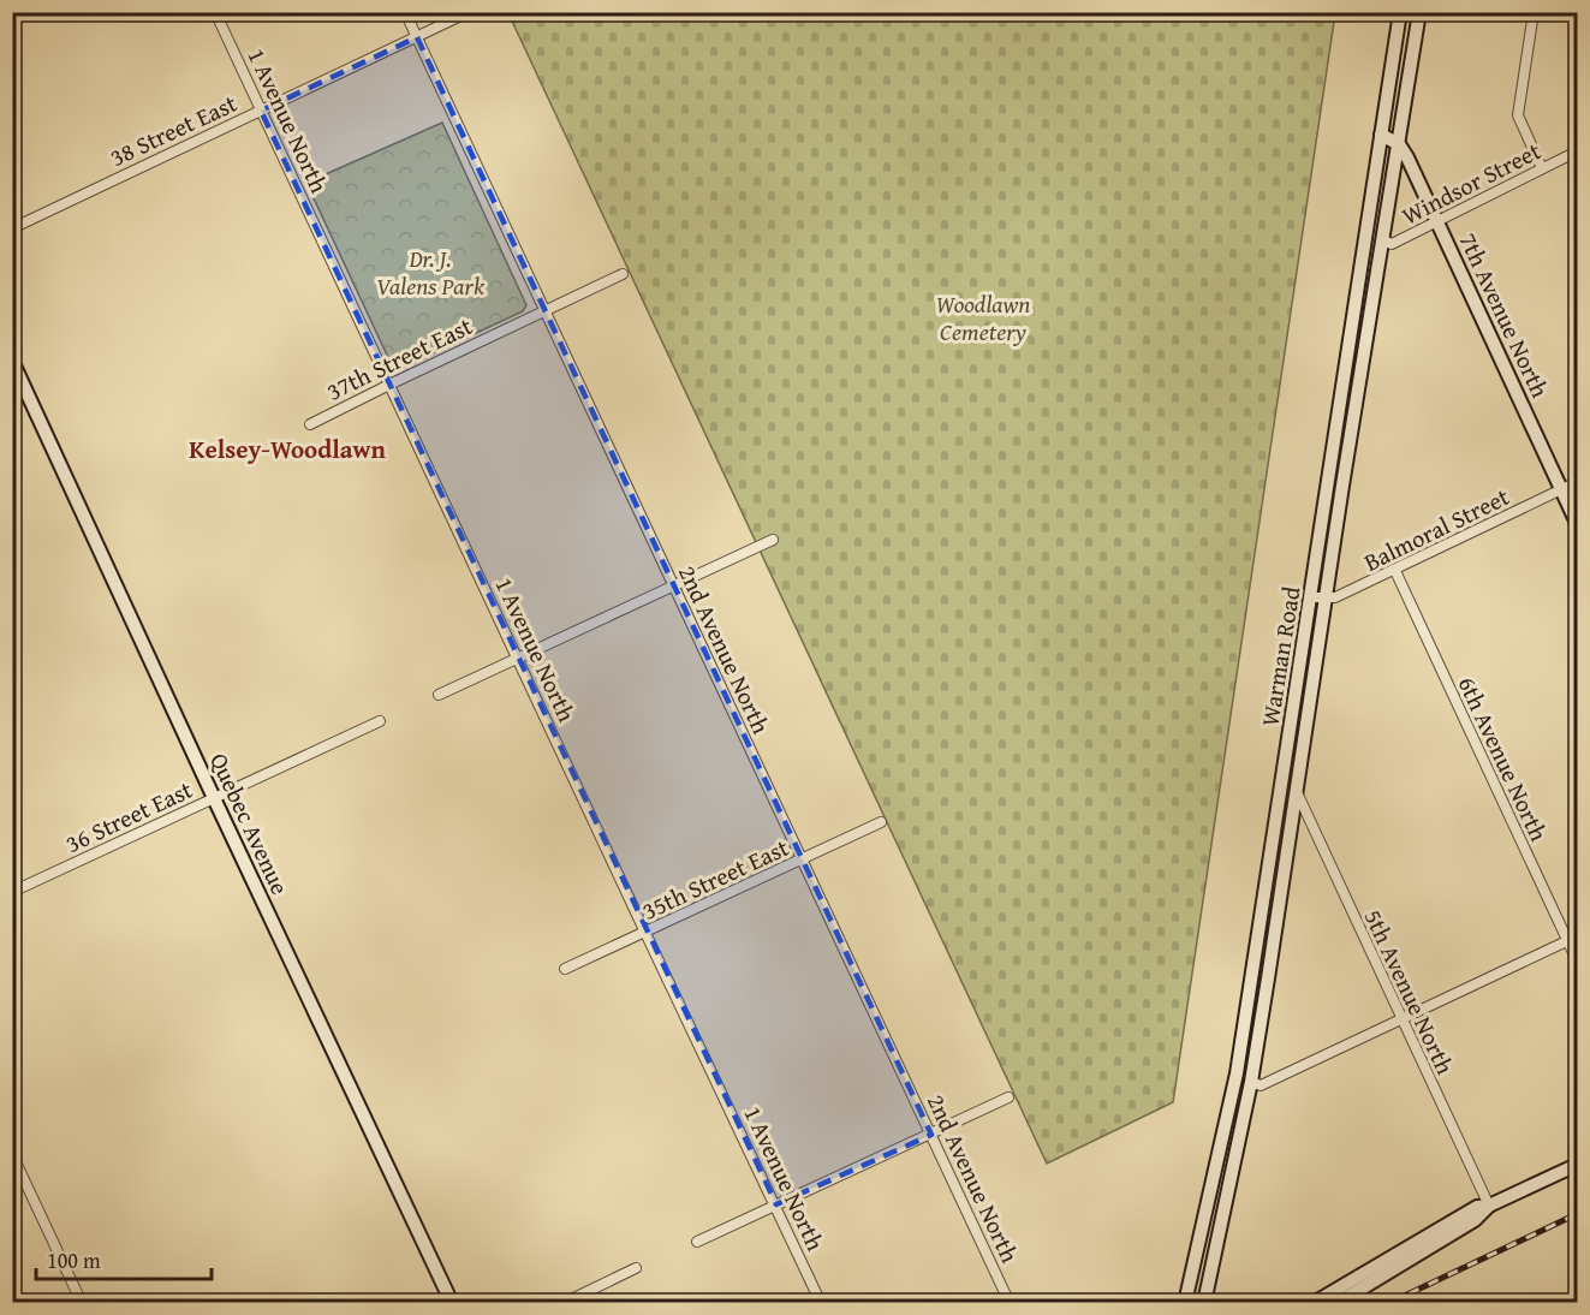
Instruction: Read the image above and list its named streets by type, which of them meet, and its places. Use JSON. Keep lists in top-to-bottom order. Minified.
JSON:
{"streets":{"main road":["7th Avenue North","Warman Road","Quebec Avenue"],"street":["1 Avenue North","38 Street East","Windsor Street","37th Street East","Balmoral Street","2nd Avenue North","6th Avenue North","36 Street East","35th Street East","5th Avenue North"]},"crossings":[["1 Avenue North","38 Street East"],["1 Avenue North","37th Street East"],["1 Avenue North","35th Street East"],["38 Street East","2nd Avenue North"],["Windsor Street","7th Avenue North"],["Windsor Street","Warman Road"],["7th Avenue North","Balmoral Street"],["7th Avenue North","Warman Road"],["37th Street East","2nd Avenue North"],["Balmoral Street","Warman Road"],["Balmoral Street","6th Avenue North"],["2nd Avenue North","35th Street East"],["Warman Road","5th Avenue North"],["36 Street East","Quebec Avenue"]],"districts":["Kelsey-Woodlawn"],"parks":["Dr. J. Valens Park","Woodlawn Cemetery"],"scale_bar":"100 m"}
